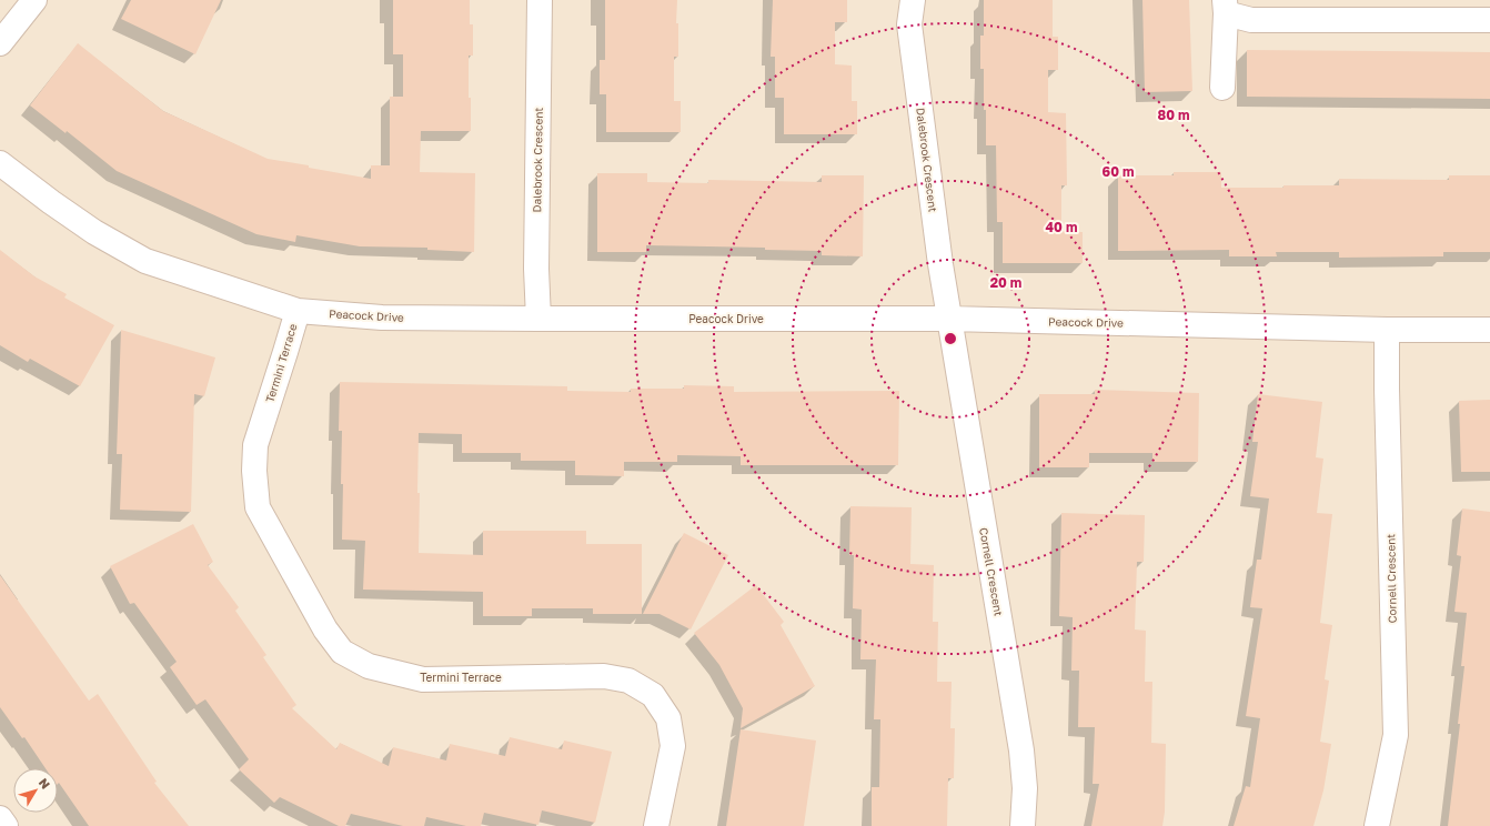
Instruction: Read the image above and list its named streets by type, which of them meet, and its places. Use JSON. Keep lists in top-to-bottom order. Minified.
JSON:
{"streets":{"street":["Dalebrook Crescent","Peacock Drive","Termini Terrace","Cornell Crescent"]},"crossings":[["Dalebrook Crescent","Peacock Drive"],["Dalebrook Crescent","Cornell Crescent"],["Peacock Drive","Termini Terrace"],["Peacock Drive","Cornell Crescent"]],"north":"top right","rings":["80 m","60 m","40 m","20 m"]}
